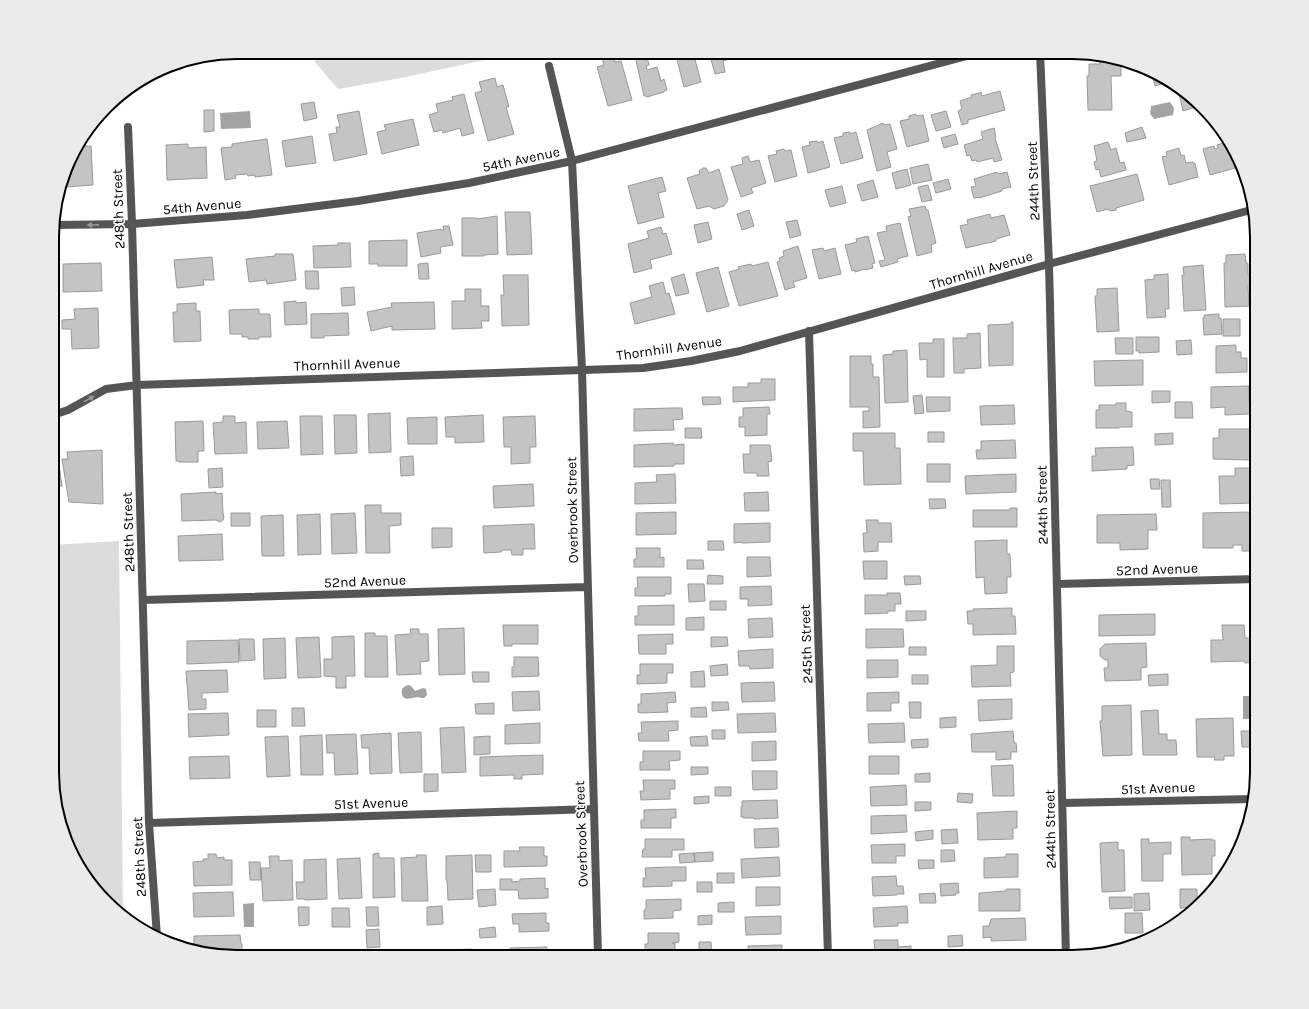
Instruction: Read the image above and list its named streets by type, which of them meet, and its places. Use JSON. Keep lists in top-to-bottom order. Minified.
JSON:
{"streets":{"street":["54th Avenue","244th Street","248th Street","Thornhill Avenue","Overbrook Street","52nd Avenue","245th Street","51st Avenue"]},"crossings":[["54th Avenue","248th Street"],["54th Avenue","Overbrook Street"],["244th Street","Thornhill Avenue"],["244th Street","52nd Avenue"],["244th Street","51st Avenue"],["248th Street","Thornhill Avenue"],["248th Street","52nd Avenue"],["248th Street","51st Avenue"],["Thornhill Avenue","Overbrook Street"],["Thornhill Avenue","245th Street"],["Overbrook Street","52nd Avenue"],["Overbrook Street","51st Avenue"]]}
